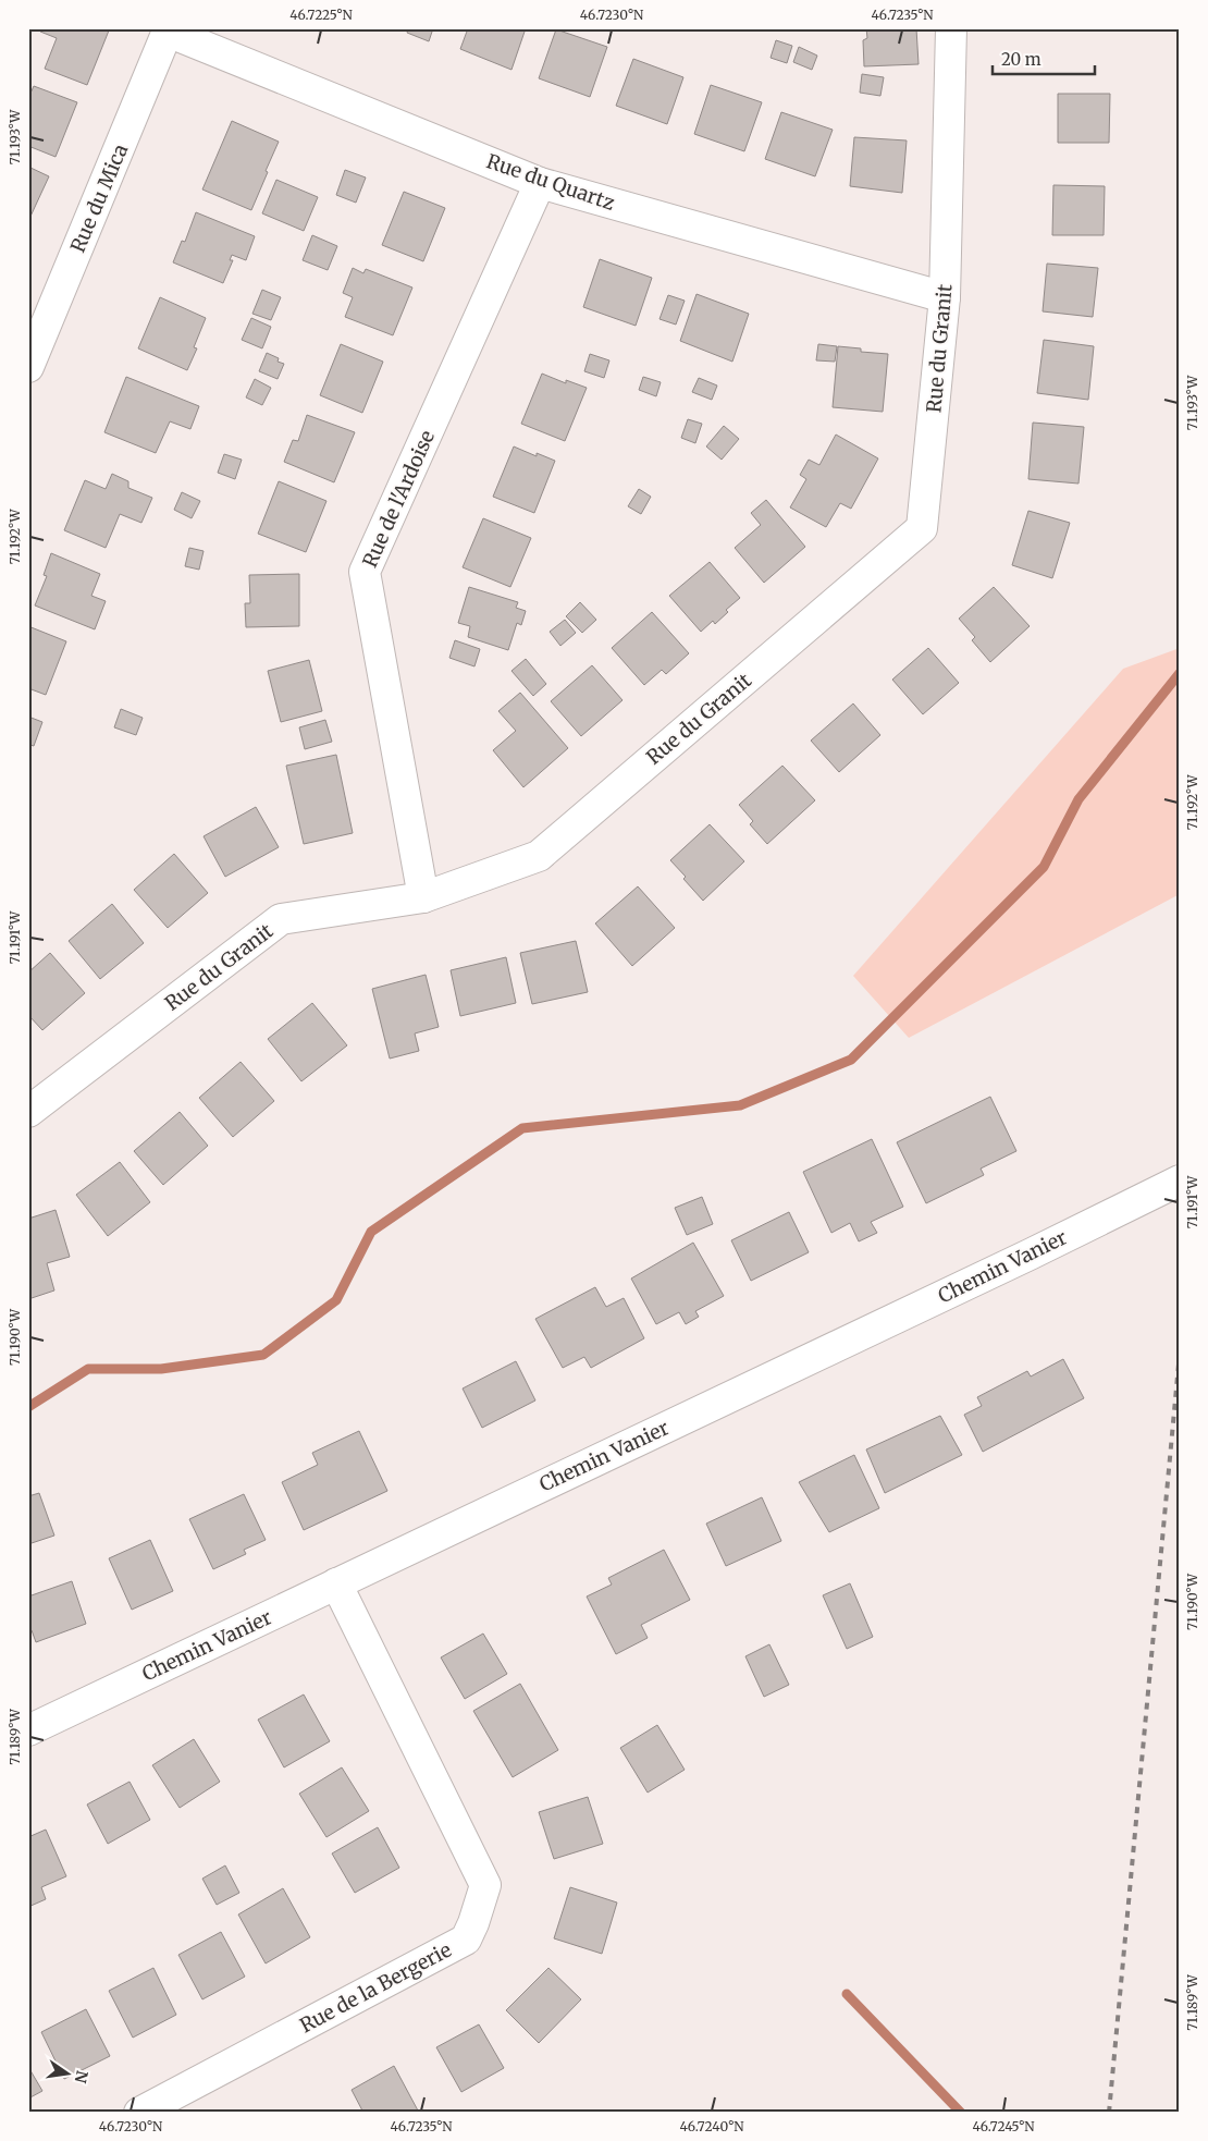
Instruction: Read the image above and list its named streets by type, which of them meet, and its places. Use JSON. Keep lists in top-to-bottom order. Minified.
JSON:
{"streets":{"street":["Rue du Quartz","Rue du Mica","Rue du Granit","Rue de l'Ardoise","Chemin Vanier","Rue de la Bergerie"]},"crossings":[["Rue du Quartz","Rue du Mica"],["Rue du Quartz","Rue du Granit"],["Rue du Quartz","Rue de l'Ardoise"],["Rue du Granit","Rue de l'Ardoise"],["Chemin Vanier","Rue de la Bergerie"]],"scale_bar":"20 m","north":"right","coordinates":["46.7225°N","46.7230°N","46.7235°N","71.193°W","71.192°W","71.191°W","71.190°W","71.189°W","46.7240°N","46.7245°N"]}
